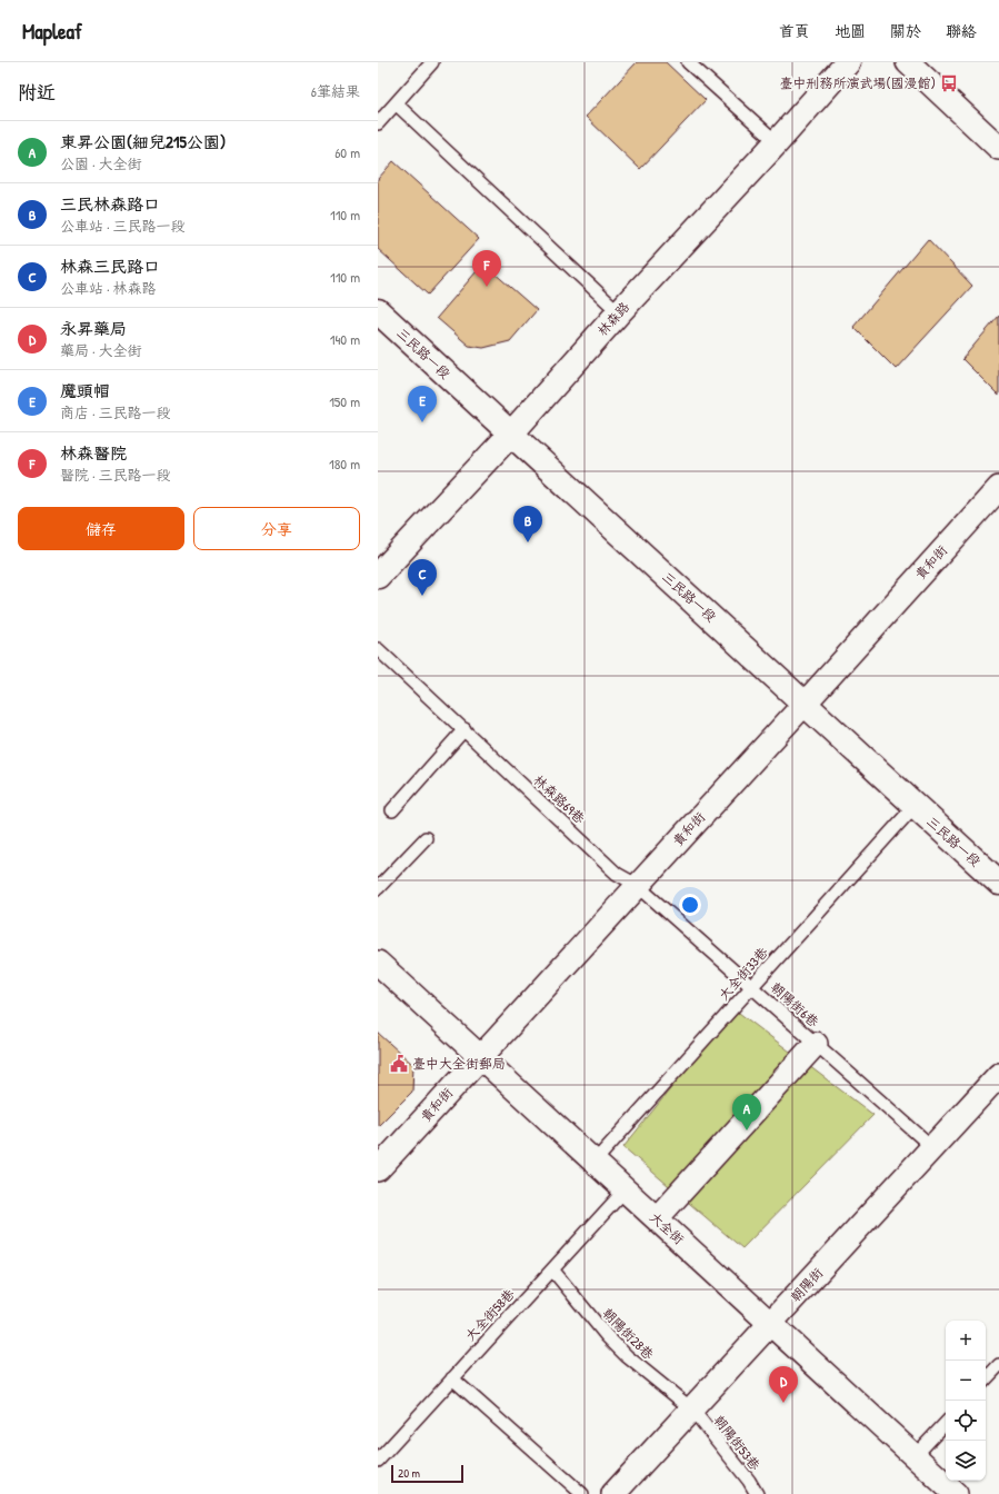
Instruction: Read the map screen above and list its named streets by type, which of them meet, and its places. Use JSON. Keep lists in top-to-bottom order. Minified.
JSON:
{"streets":{"main road":["林森路","三民路一段"],"street":["貴和街","大全街","朝陽街"],"lane":["林森路69巷","大全街33巷","朝陽街6巷","大全街58巷","朝陽街28巷","朝陽街53巷"]},"crossings":[["林森路","三民路一段"],["三民路一段","貴和街"],["三民路一段","大全街33巷"],["貴和街","林森路69巷"],["貴和街","朝陽街6巷"],["貴和街","大全街"],["林森路69巷","朝陽街6巷"],["大全街33巷","朝陽街6巷"],["大全街33巷","大全街"],["朝陽街6巷","朝陽街"],["大全街","朝陽街"],["大全街","大全街58巷"],["朝陽街","朝陽街28巷"],["朝陽街","朝陽街53巷"],["大全街58巷","朝陽街28巷"],["朝陽街28巷","朝陽街53巷"]],"places":{"bus stop":["臺中刑務所演武場(國漫館)"],"public building":["臺中大全街郵局"]},"scale_bar":"20 m","page":{"header":"Mapleaf","nav":["首頁","地圖","關於","聯絡"],"heading":["附近","6筆結果"],"list":[{"mark":"A","name":"東昇公園(細兒215公園)","note":"公園 · 大全街","value":"60 m"},{"mark":"B","name":"三民林森路口","note":"公車站 · 三民路一段","value":"110 m"},{"mark":"C","name":"林森三民路口","note":"公車站 · 林森路","value":"110 m"},{"mark":"D","name":"永昇藥局","note":"藥局 · 大全街","value":"140 m"},{"mark":"E","name":"魔頭帽","note":"商店 · 三民路一段","value":"150 m"},{"mark":"F","name":"林森醫院","note":"醫院 · 三民路一段","value":"180 m"}],"pins":["F","E","B","C","A","D"],"buttons":["儲存","分享"],"map_buttons":["+","−"],"scale":"20 m"}}
